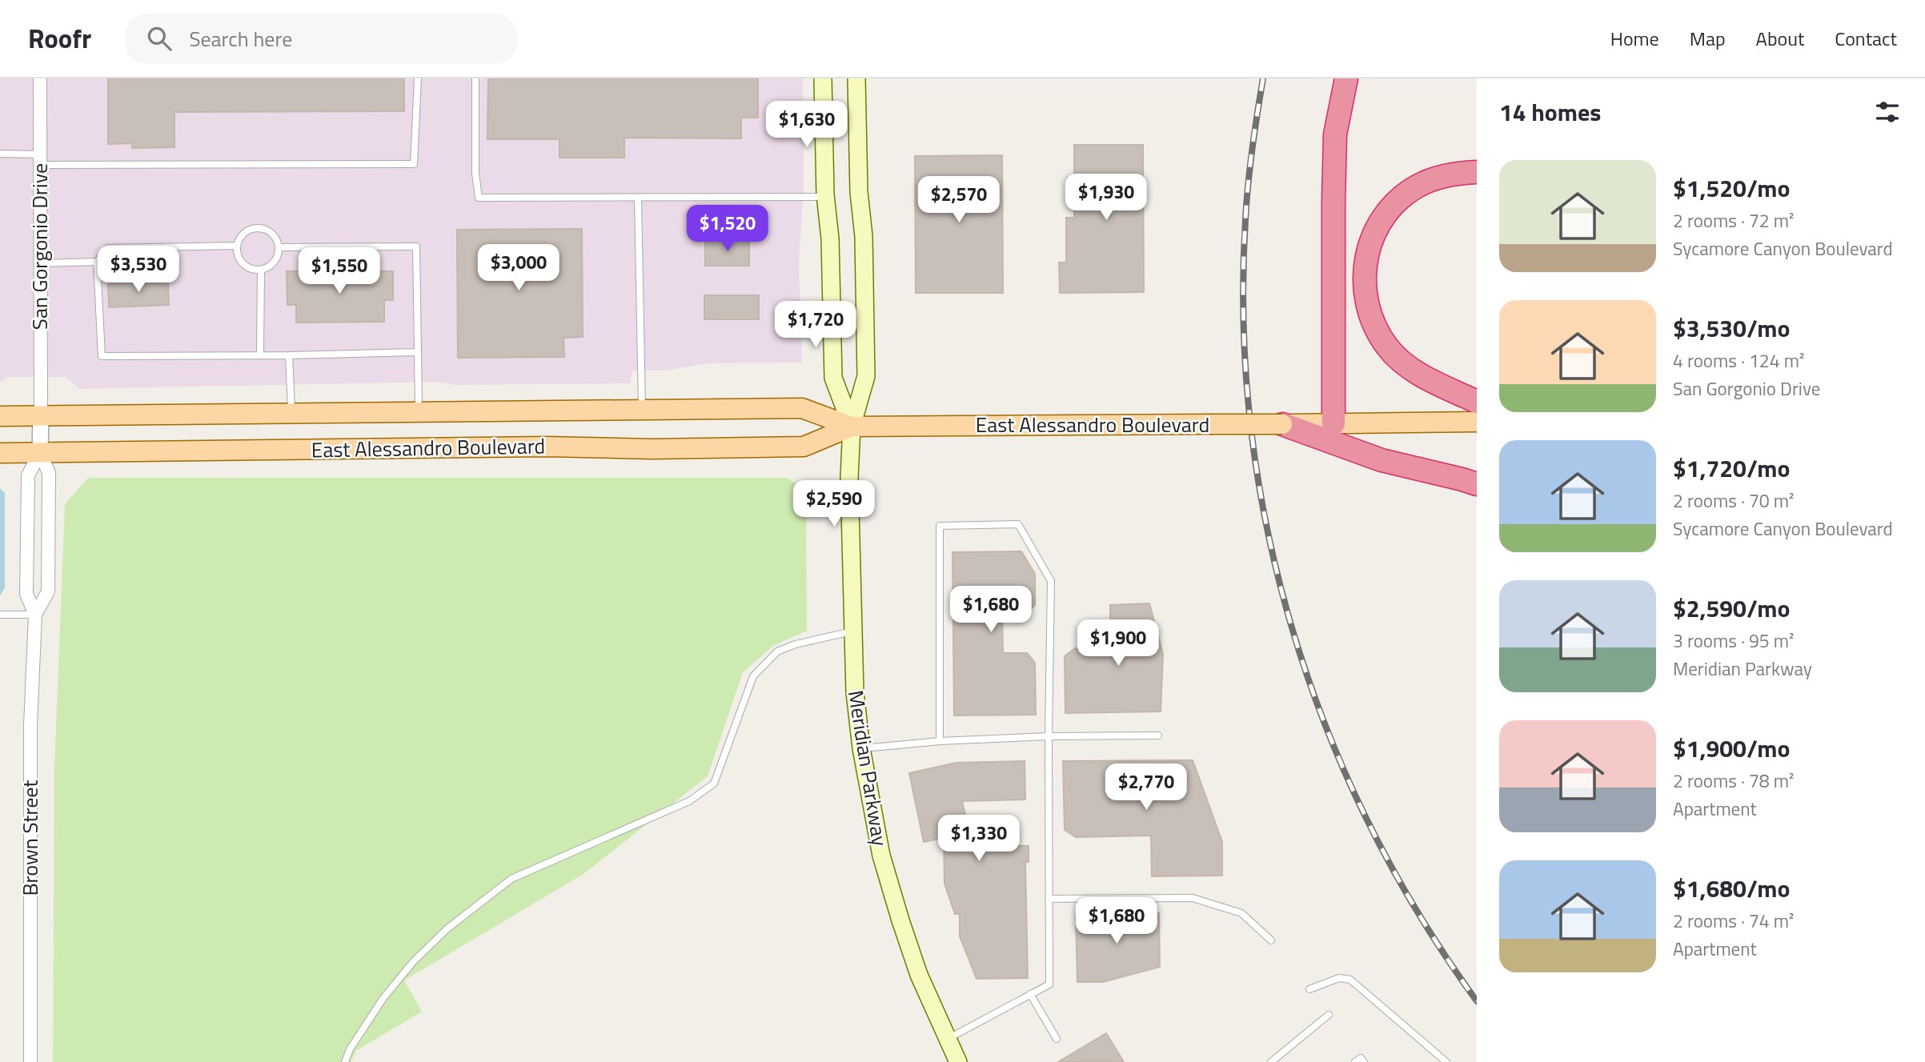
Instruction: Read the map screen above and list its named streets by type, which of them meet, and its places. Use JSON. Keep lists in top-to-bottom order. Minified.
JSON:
{"streets":{"main road":["East Alessandro Boulevard","Meridian Parkway"],"street":["San Gorgonio Drive","Brown Street"]},"crossings":[["San Gorgonio Drive","East Alessandro Boulevard"],["San Gorgonio Drive","Brown Street"],["East Alessandro Boulevard","Meridian Parkway"],["East Alessandro Boulevard","Brown Street"]],"page":{"header":"Roofr","search":"Search here","nav":["Home","Map","About","Contact"],"heading":"14 homes","price":["$1,630","$1,930","$2,570","$1,520","$3,000","$3,530","$1,550","$1,720","$2,590","$1,680","$1,900","$2,770","$1,330","$1,680"],"list":[{"name":"$1,520/mo","note":"2 rooms · 72 m² · Sycamore Canyon Boulevard"},{"name":"$3,530/mo","note":"4 rooms · 124 m² · San Gorgonio Drive"},{"name":"$1,720/mo","note":"2 rooms · 70 m² · Sycamore Canyon Boulevard"},{"name":"$2,590/mo","note":"3 rooms · 95 m² · Meridian Parkway"},{"name":"$1,900/mo","note":"2 rooms · 78 m² · Apartment"},{"name":"$1,680/mo","note":"2 rooms · 74 m² · Apartment"}]}}
